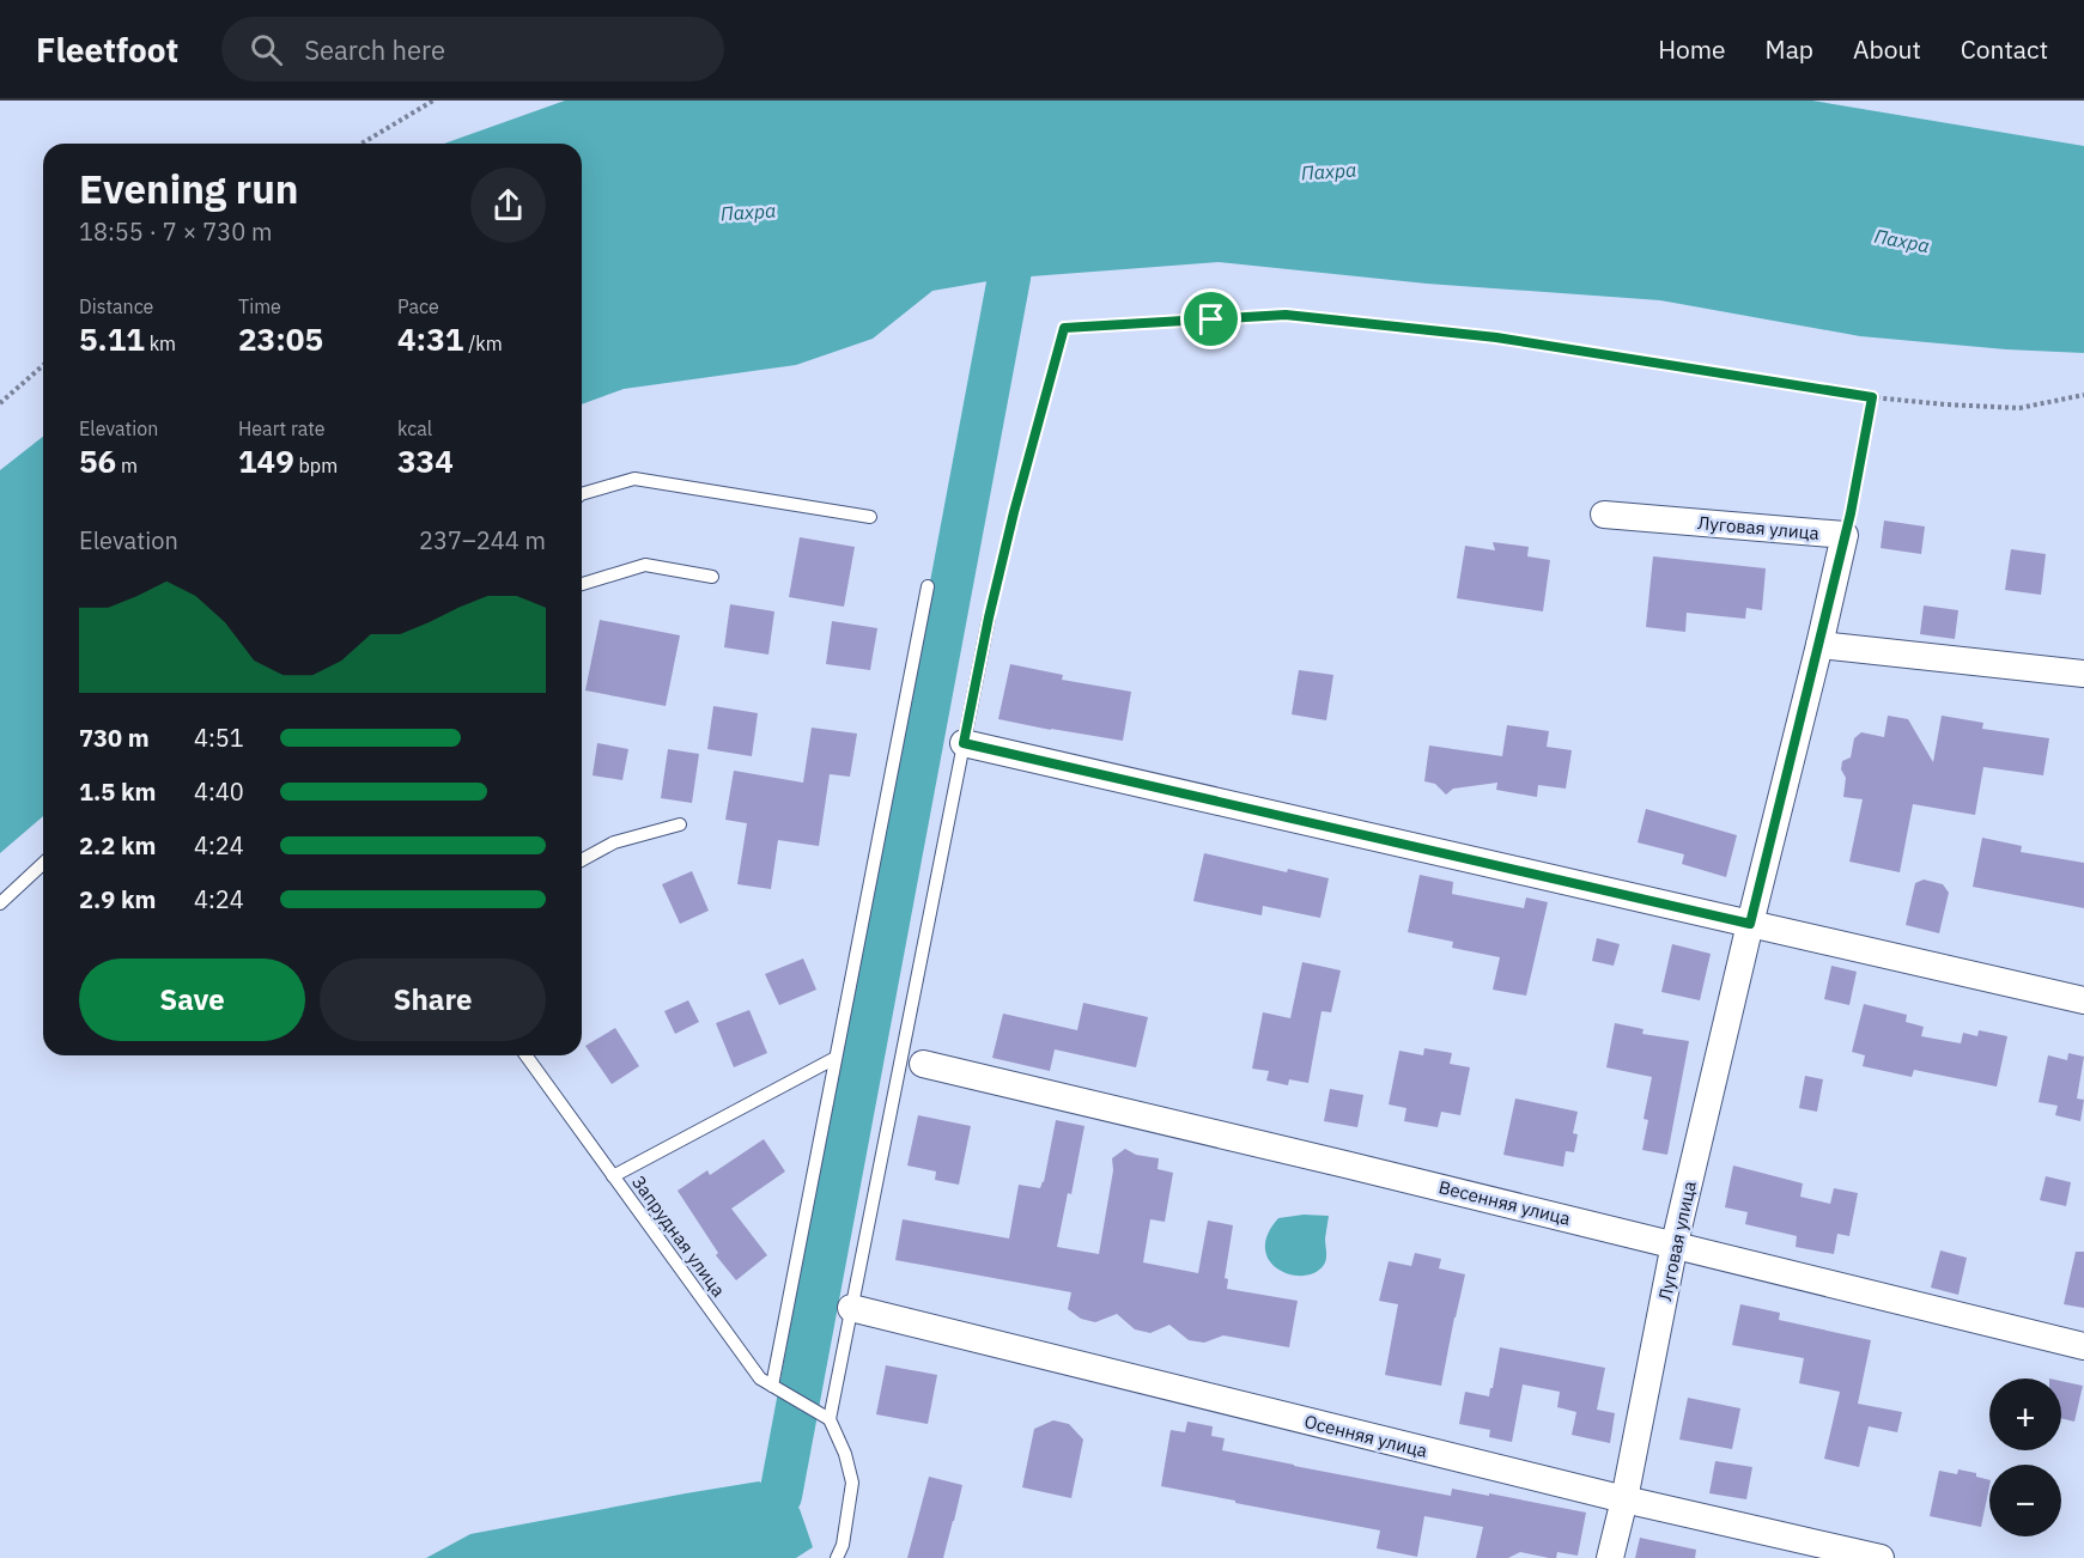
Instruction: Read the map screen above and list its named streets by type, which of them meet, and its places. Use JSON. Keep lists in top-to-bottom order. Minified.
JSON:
{"streets":{"street":["Луговая улица","Весенняя улица","Осенняя улица"],"lane":["Запрудная улица"]},"crossings":[["Луговая улица","Весенняя улица"],["Луговая улица","Осенняя улица"]],"water":["Пахра"],"page":{"header":"Fleetfoot","search":"Search here","nav":["Home","Map","About","Contact"],"heading":["Evening run","18:55 · 7 × 730 m"],"stats":[["Distance","5.11 km"],["Time","23:05"],["Pace","4:31 /km"],["Elevation","56 m"],["Heart rate","149 bpm"],["kcal","334"]],"chart":["Elevation","237–244 m"],"list":[{"name":"730 m","note":"4:51"},{"name":"1.5 km","note":"4:40"},{"name":"2.2 km","note":"4:24"},{"name":"2.9 km","note":"4:24"}],"buttons":["Save","Share"],"map_buttons":["+","−"]}}
